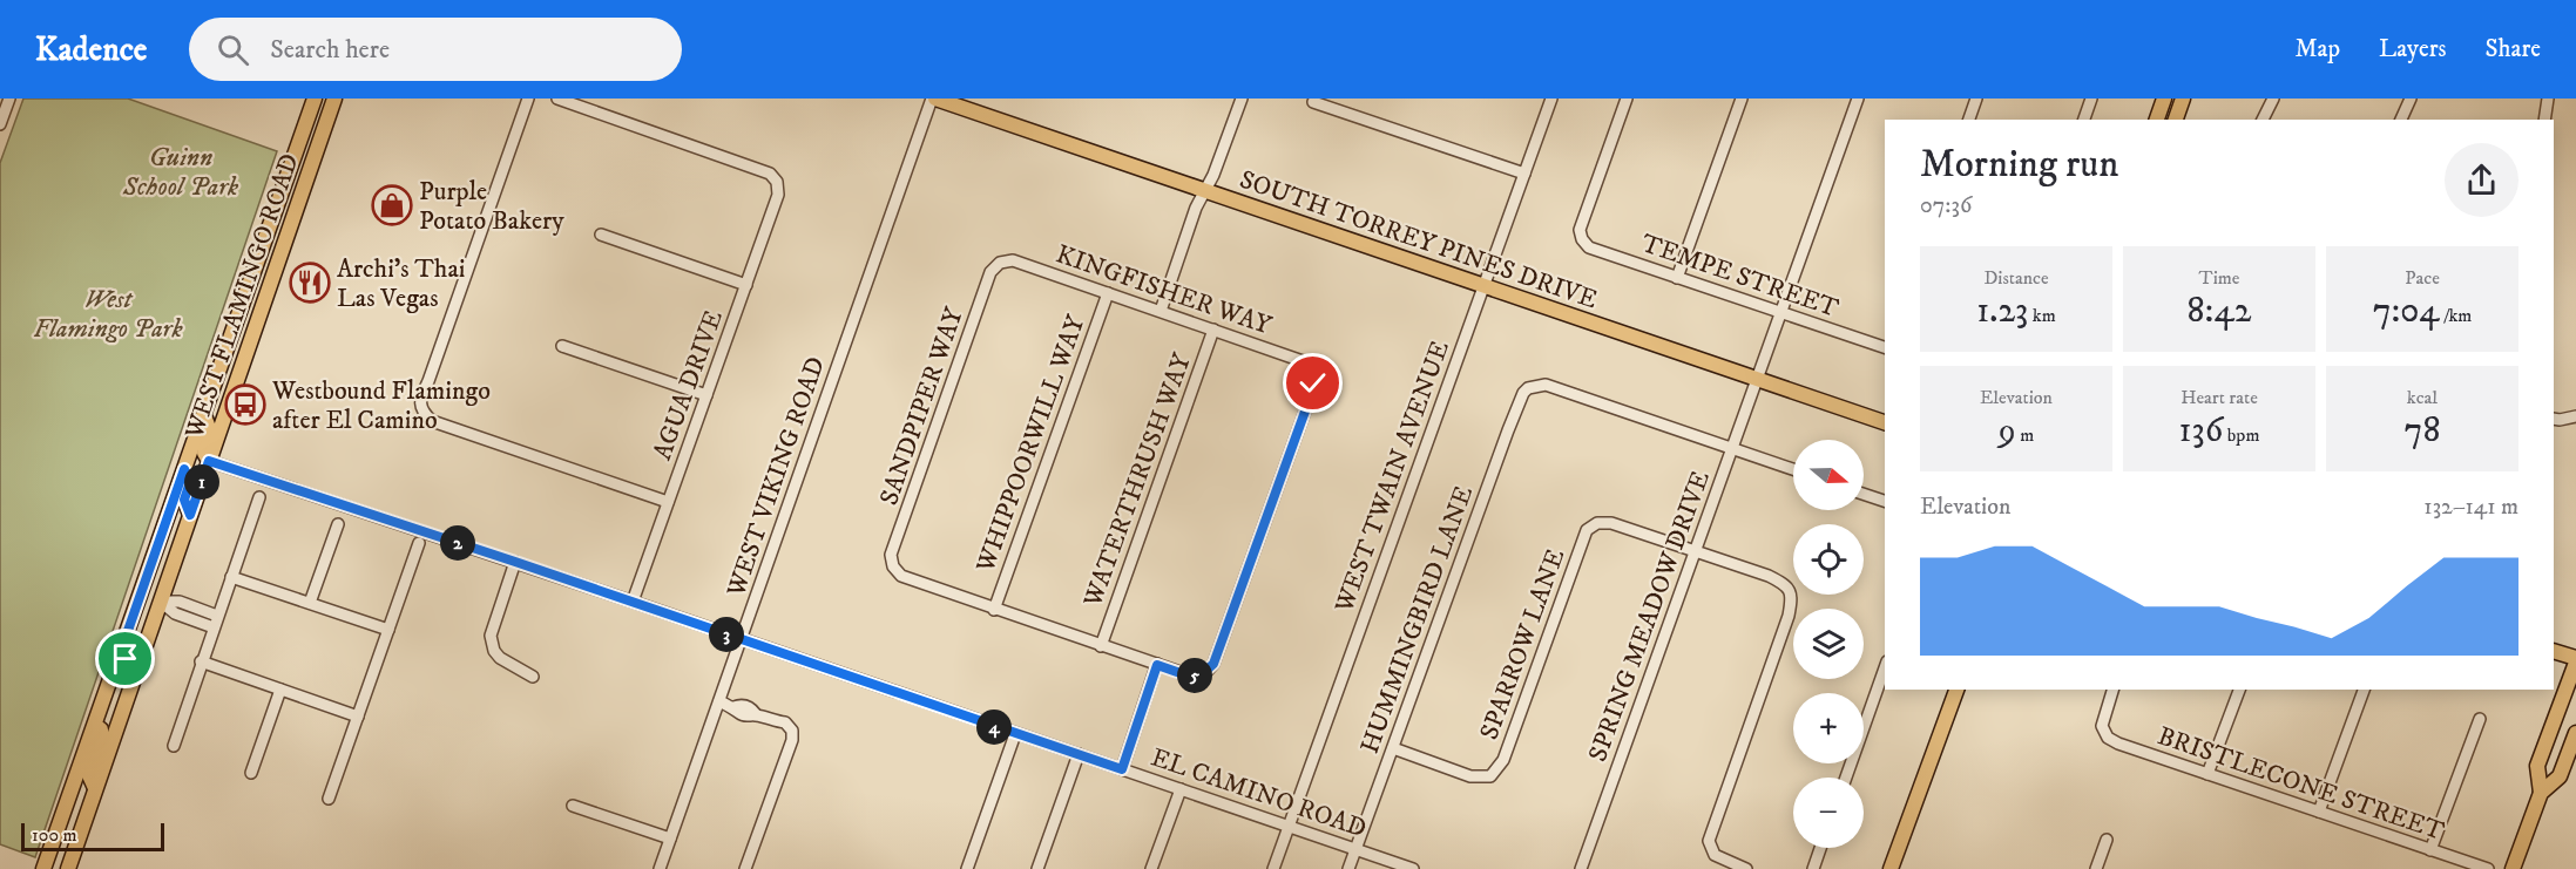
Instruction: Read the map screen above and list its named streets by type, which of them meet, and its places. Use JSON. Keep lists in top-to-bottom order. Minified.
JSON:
{"streets":{"main road":["SOUTH TORREY PINES DRIVE","WEST FLAMINGO ROAD"],"street":["TEMPE STREET","KINGFISHER WAY","AGUA DRIVE","SANDPIPER WAY","WHIPPOORWILL WAY","WEST VIKING ROAD","WEST TWAIN AVENUE","WATERTHRUSH WAY","SPRING MEADOW DRIVE","HUMMINGBIRD LANE","SPARROW LANE","BRISTLECONE STREET","EL CAMINO ROAD"]},"crossings":[["SOUTH TORREY PINES DRIVE","WEST VIKING ROAD"],["SOUTH TORREY PINES DRIVE","WEST TWAIN AVENUE"],["SOUTH TORREY PINES DRIVE","SPRING MEADOW DRIVE"],["TEMPE STREET","SPRING MEADOW DRIVE"],["KINGFISHER WAY","SANDPIPER WAY"],["KINGFISHER WAY","WHIPPOORWILL WAY"],["KINGFISHER WAY","WATERTHRUSH WAY"],["WEST FLAMINGO ROAD","EL CAMINO ROAD"],["AGUA DRIVE","EL CAMINO ROAD"],["SANDPIPER WAY","WHIPPOORWILL WAY"],["WEST VIKING ROAD","EL CAMINO ROAD"],["WEST TWAIN AVENUE","EL CAMINO ROAD"],["SPRING MEADOW DRIVE","HUMMINGBIRD LANE"],["SPRING MEADOW DRIVE","SPARROW LANE"],["HUMMINGBIRD LANE","SPARROW LANE"],["HUMMINGBIRD LANE","EL CAMINO ROAD"]],"parks":["Guinn School Park","West Flamingo Park"],"places":{"shop":["Purple Potato Bakery"],"restaurant":["Archi's Thai Las Vegas"],"bus stop":["Westbound Flamingo after El Camino"]},"scale_bar":"100 m","north":"right","page":{"header":"Kadence","search":"Search here","nav":["Map","Layers","Share"],"heading":["Morning run","07:36"],"stats":[["Distance","1.23 km"],["Time","8:42"],["Pace","7:04 /km"],["Elevation","9 m"],["Heart rate","136 bpm"],["kcal","78"]],"map_buttons":["+","−"],"pins":["1","2","3","5","4"],"chart":["Elevation","132–141 m"],"scale":"100 m"}}
